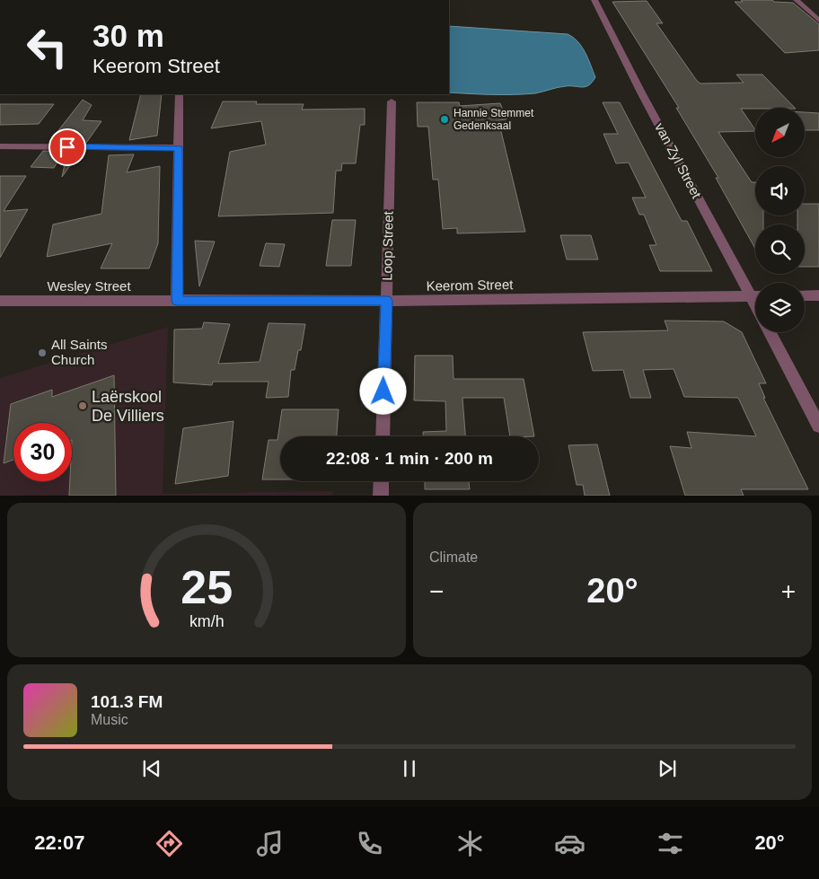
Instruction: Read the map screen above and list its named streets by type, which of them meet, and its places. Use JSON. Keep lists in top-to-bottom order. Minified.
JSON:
{"streets":{"street":["van Zyl Street","Loop Street","Keerom Street","Wesley Street"]},"crossings":[["van Zyl Street","Keerom Street"],["Loop Street","Keerom Street"],["Keerom Street","Wesley Street"]],"places":["Hannie Stemmet Gedenksaal","All Saints Church","Laërskool De Villiers"],"north":"bottom left","page":{"turn":["30 m","Keerom Street"],"limit":"30","trip":"22:08 · 1 min · 200 m","tile":"Climate","heat":["−","20°","+"],"song":["101.3 FM","Music"],"tabs":["22:07","20°"],"gauge":["25","km/h"]}}
